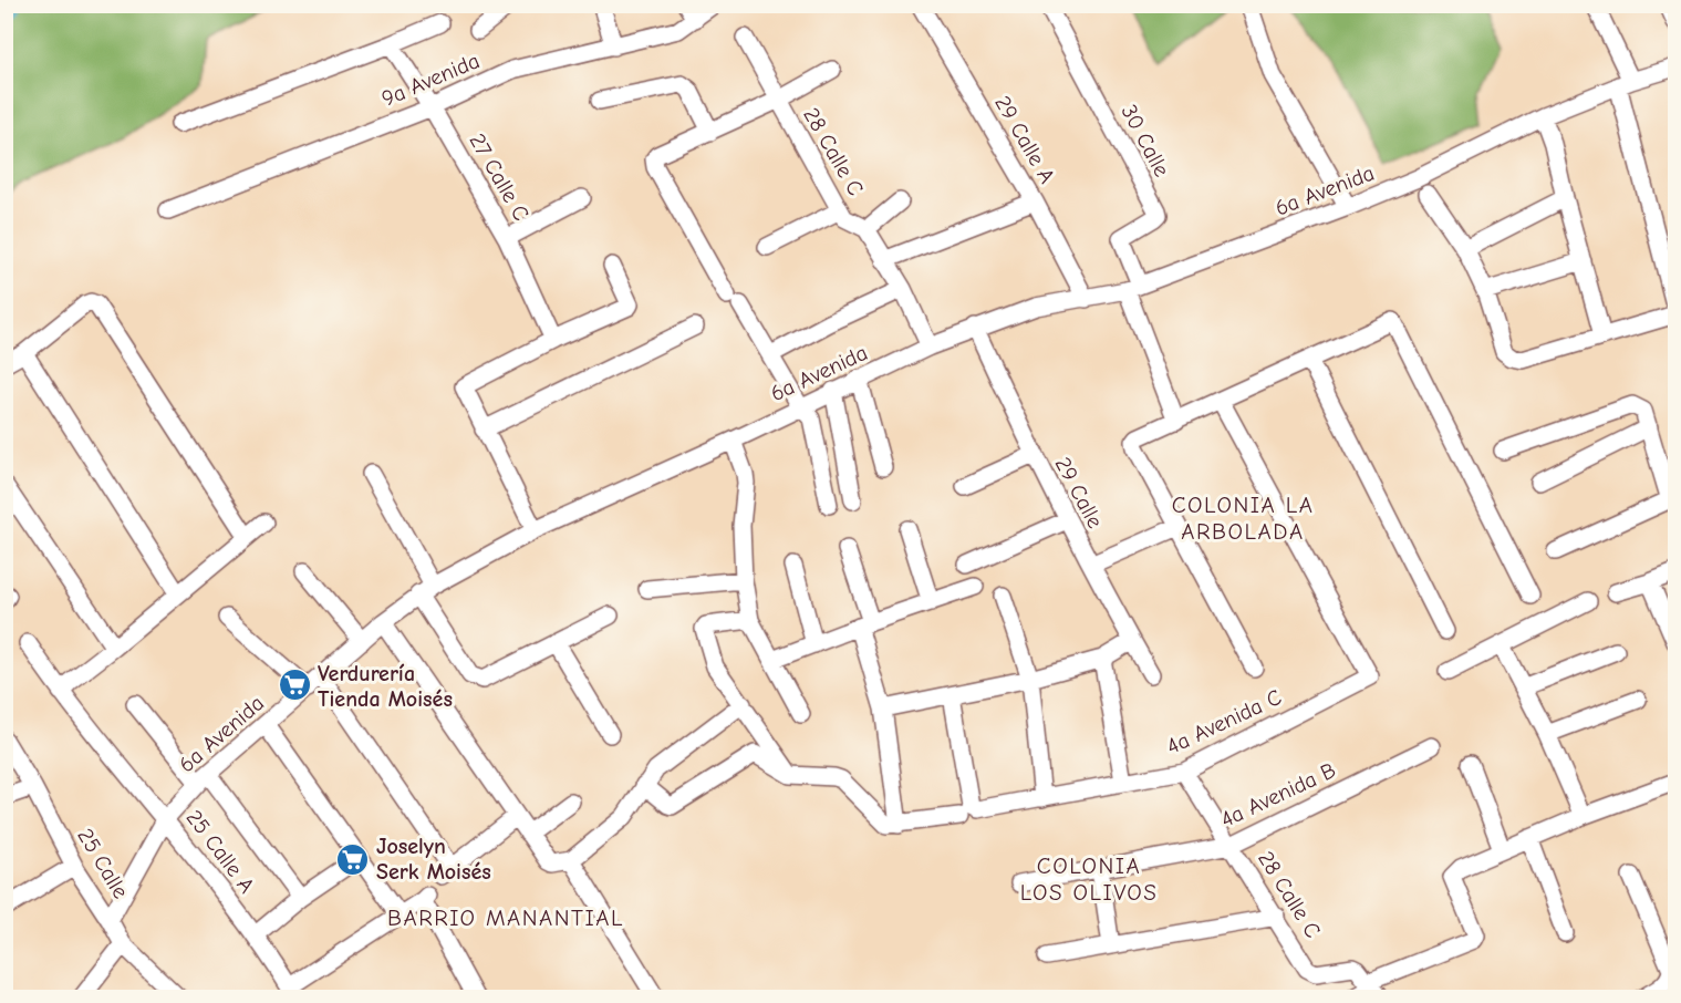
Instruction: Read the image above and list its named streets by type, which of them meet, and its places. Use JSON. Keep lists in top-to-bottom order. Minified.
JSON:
{"streets":{"street":["9a Avenida","29 Calle A","30 Calle","28 Calle C","27 Calle C","6a Avenida","29 Calle","4a Avenida C","4a Avenida B","25 Calle A","25 Calle"]},"crossings":[["9a Avenida","27 Calle C"],["29 Calle A","6a Avenida"],["30 Calle","6a Avenida"],["28 Calle C","6a Avenida"],["28 Calle C","4a Avenida C"],["28 Calle C","4a Avenida B"],["6a Avenida","29 Calle"],["6a Avenida","25 Calle A"],["6a Avenida","25 Calle"]],"districts":["COLONIA LA ARBOLADA","COLONIA LOS OLIVOS","BARRIO MANANTIAL"],"places":{"supermarket":["Verdurería Tienda Moisés","Joselyn Serk Moisés"]}}
